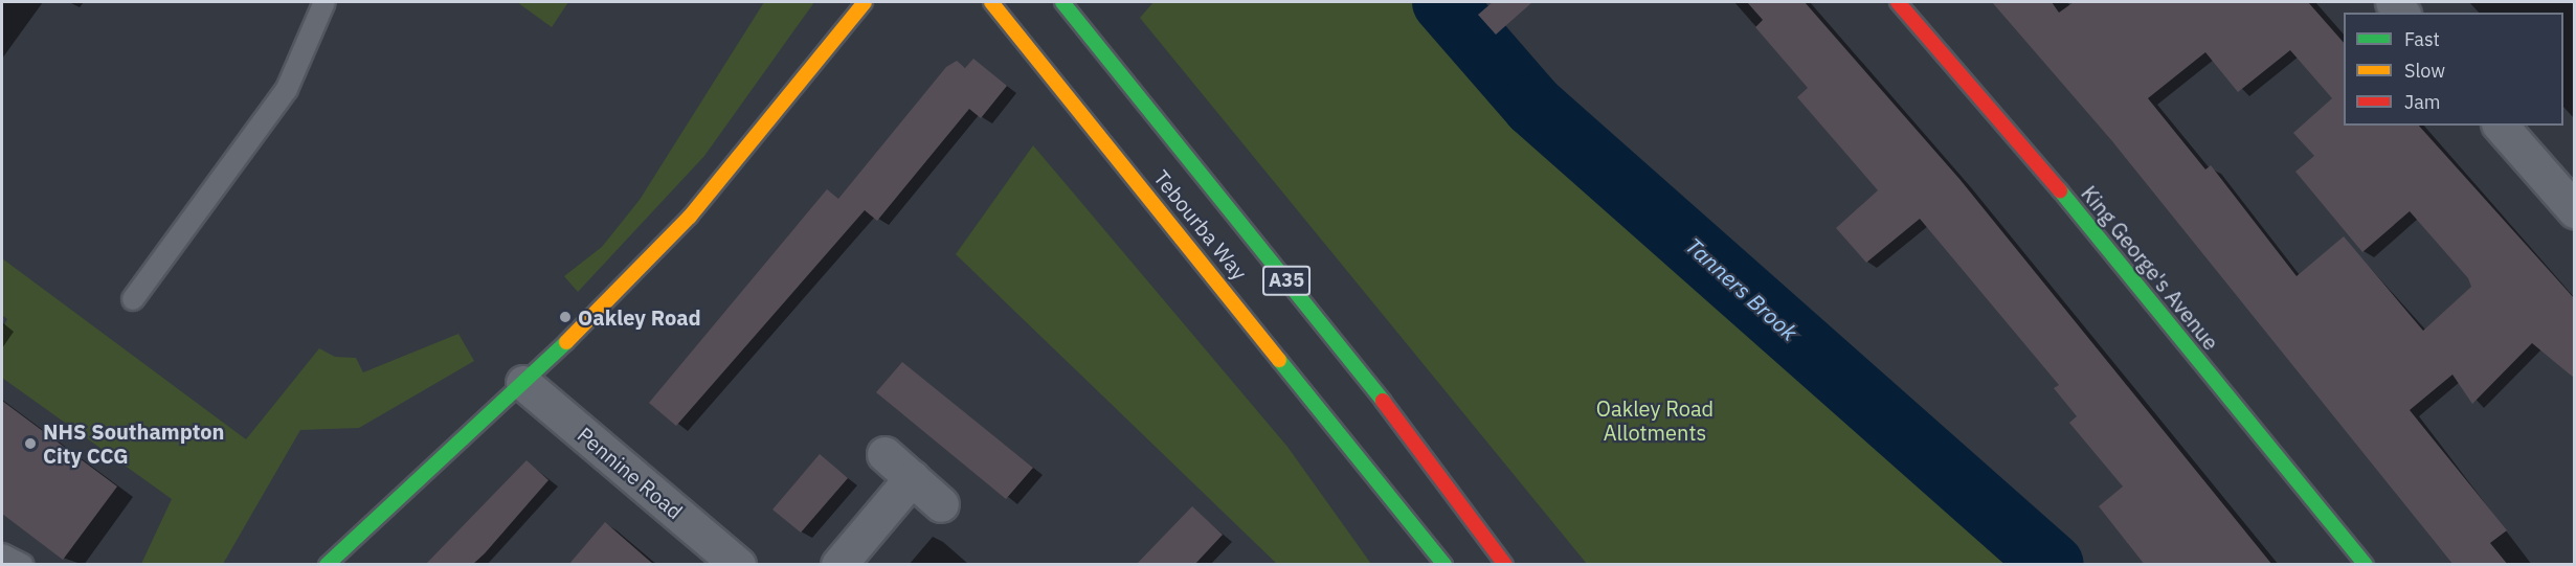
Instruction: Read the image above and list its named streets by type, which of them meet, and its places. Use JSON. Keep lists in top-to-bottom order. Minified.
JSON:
{"streets":{"street":["Tebourba Way","King George's Avenue","A35","Pennine Road"]},"water":["Tanners Brook"],"parks":["Oakley Road Allotments"],"places":["Oakley Road","NHS Southampton City CCG"],"legend":["Fast","Slow","Jam"]}
